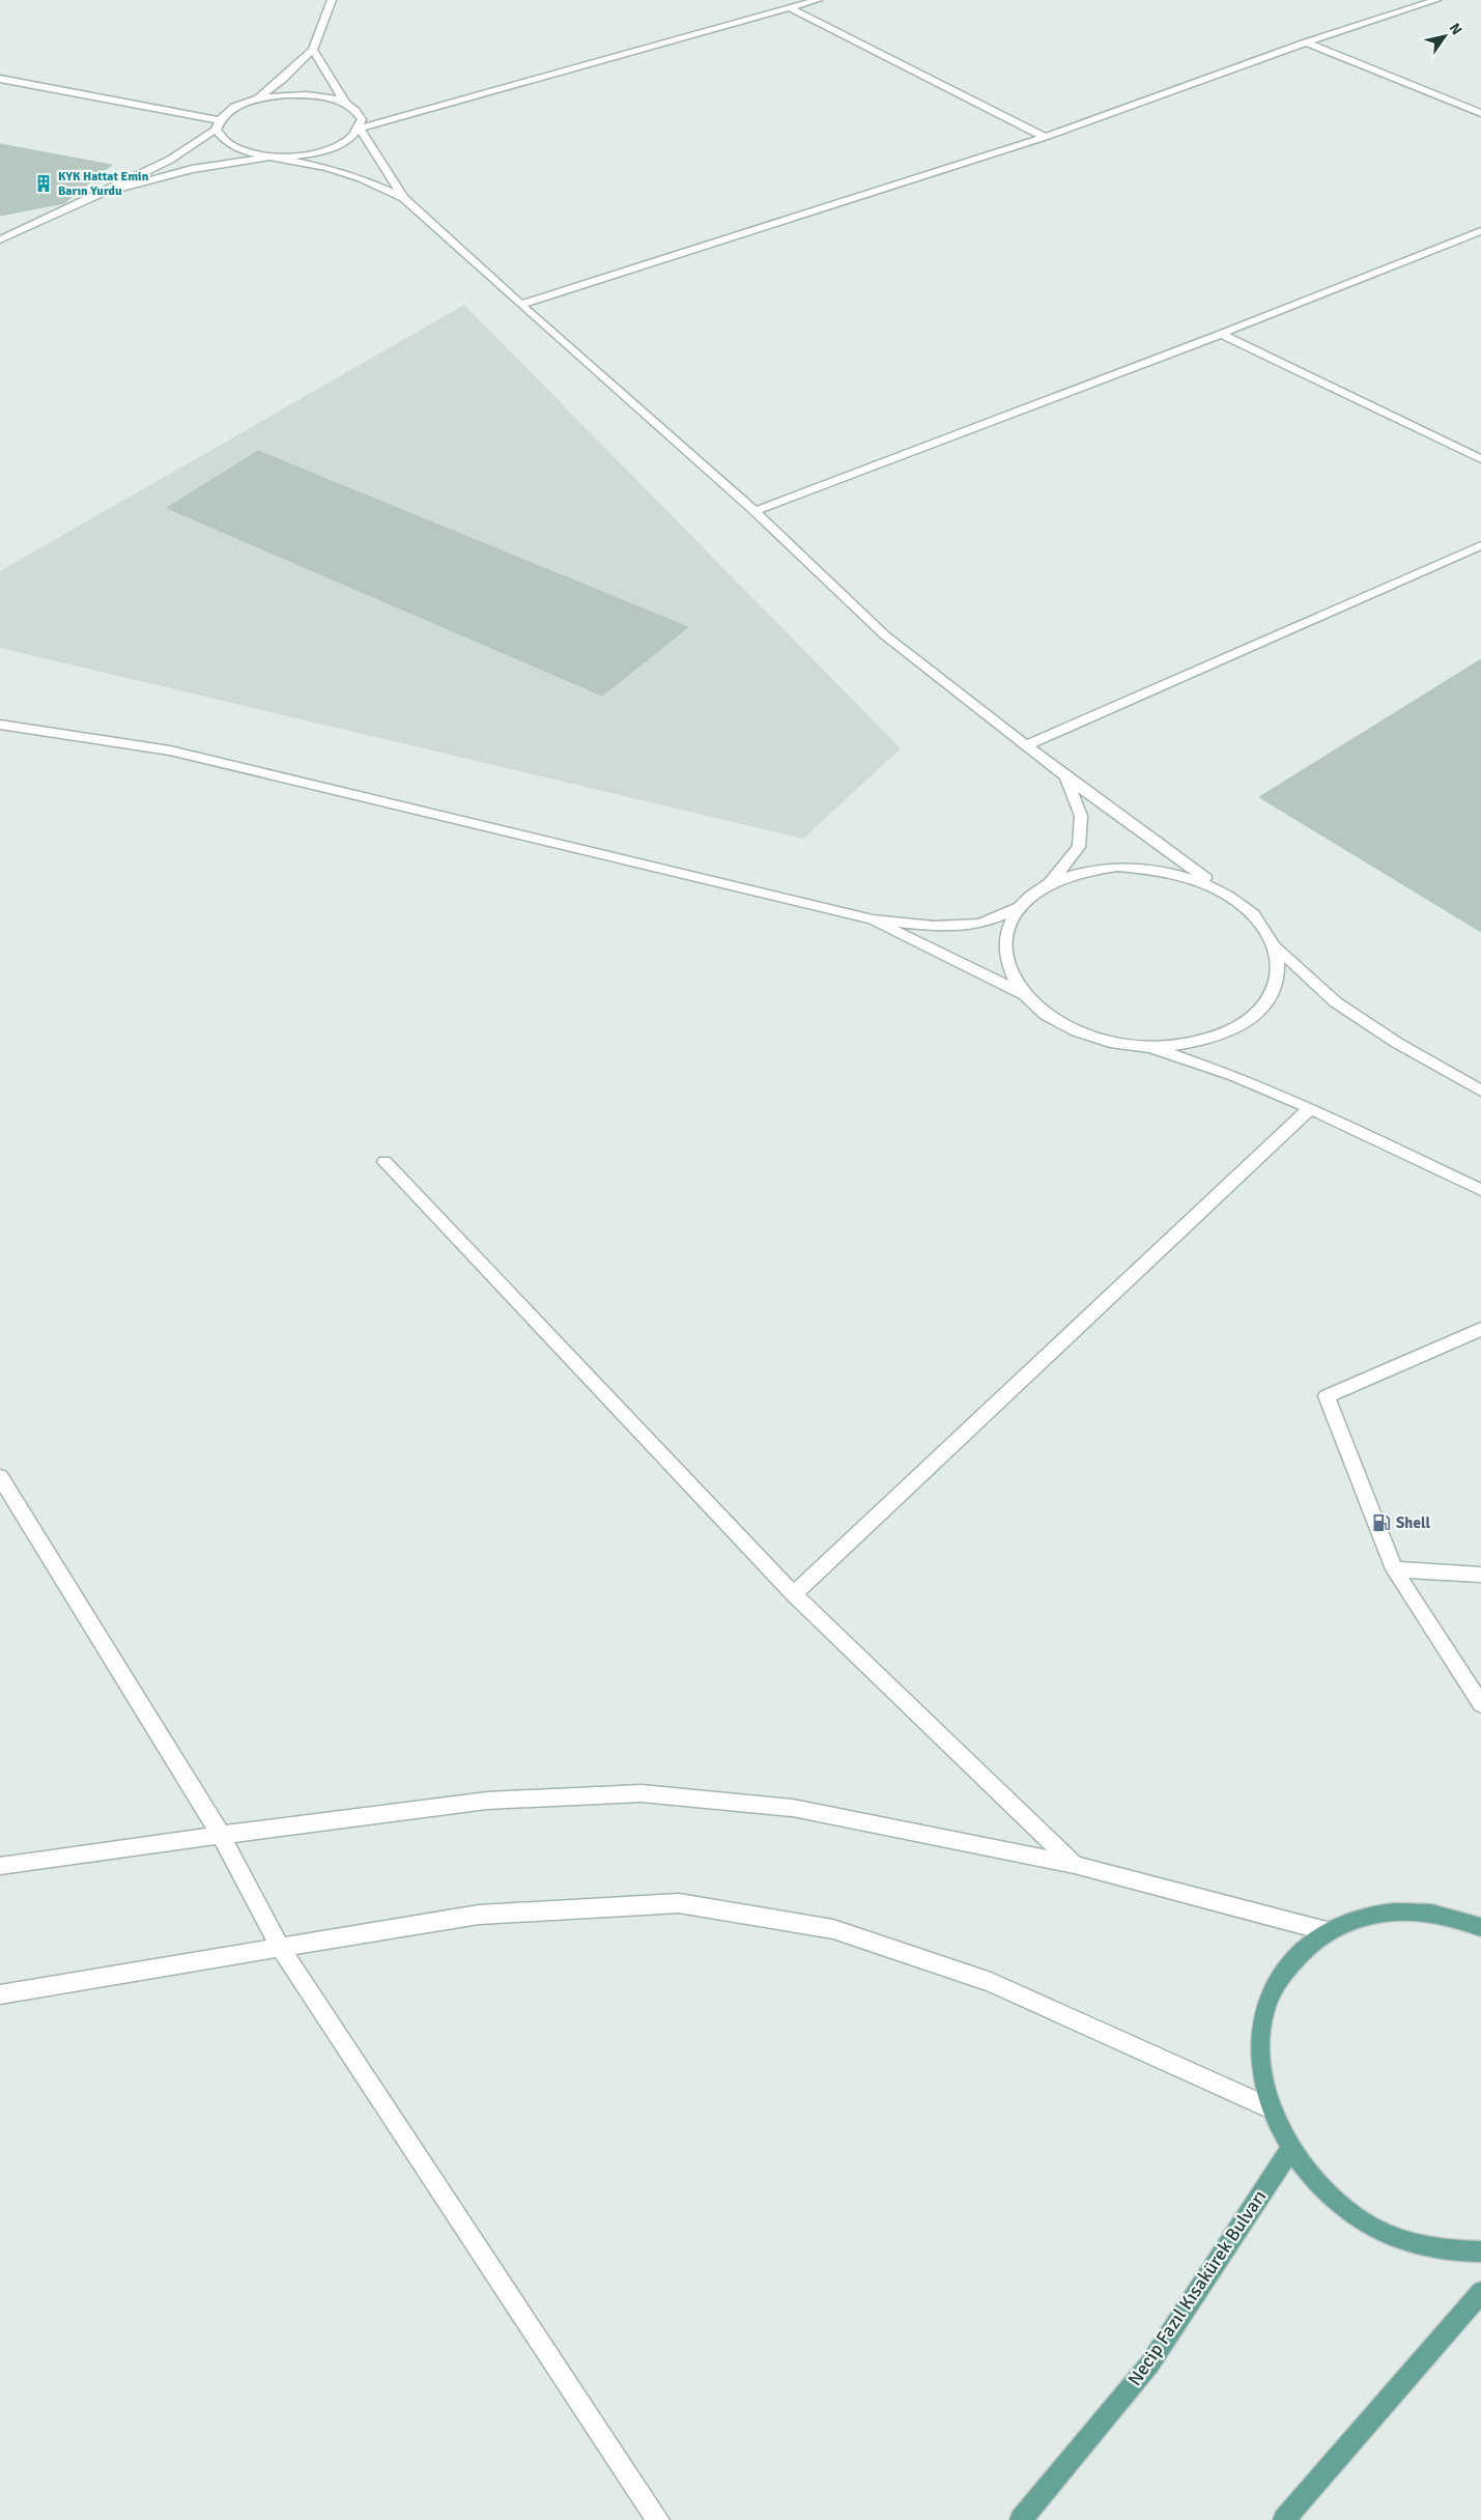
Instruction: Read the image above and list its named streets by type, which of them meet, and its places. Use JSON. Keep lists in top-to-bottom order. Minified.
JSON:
{"streets":{"main road":["Necip Fazıl Kısakürek Bulvarı"]},"places":{"building":["KYK Hattat Emin Barın Yurdu"],"fuel station":["Shell"]},"north":"top right"}
